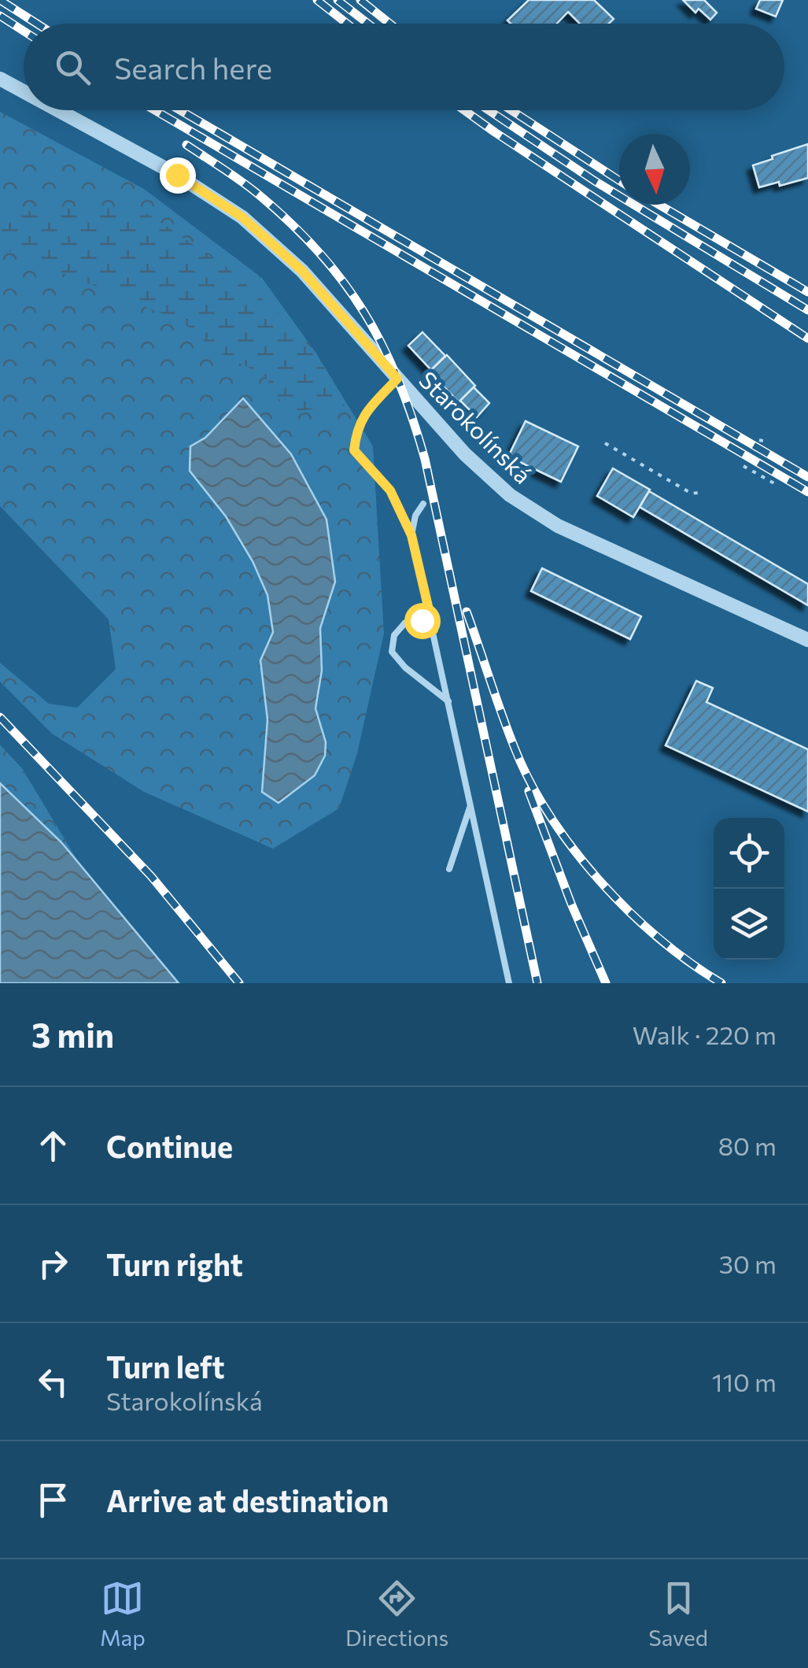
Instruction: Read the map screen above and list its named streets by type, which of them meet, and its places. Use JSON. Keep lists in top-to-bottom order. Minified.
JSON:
{"streets":{"street":["Starokolínská"]},"north":"bottom","page":{"search":"Search here","heading":["3 min","Walk · 220 m"],"list":[["Continue","80 m"],["Turn right","30 m"],["Turn left","Starokolínská","110 m"],"Arrive at destination"],"nav":["Map","Directions","Saved"]}}
